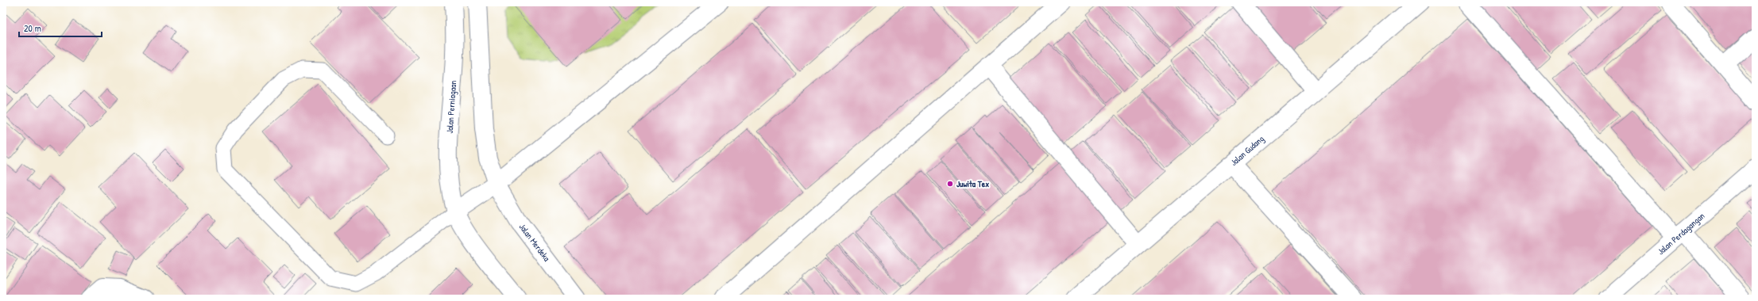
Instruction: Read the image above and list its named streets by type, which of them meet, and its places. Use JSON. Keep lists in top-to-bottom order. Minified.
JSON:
{"streets":{"street":["Jalan Perniagaan","Jalan Gudang","Jalan Perdagangan","Jalan Merdeka"]},"places":["Juwita Tex"],"scale_bar":"20 m"}
